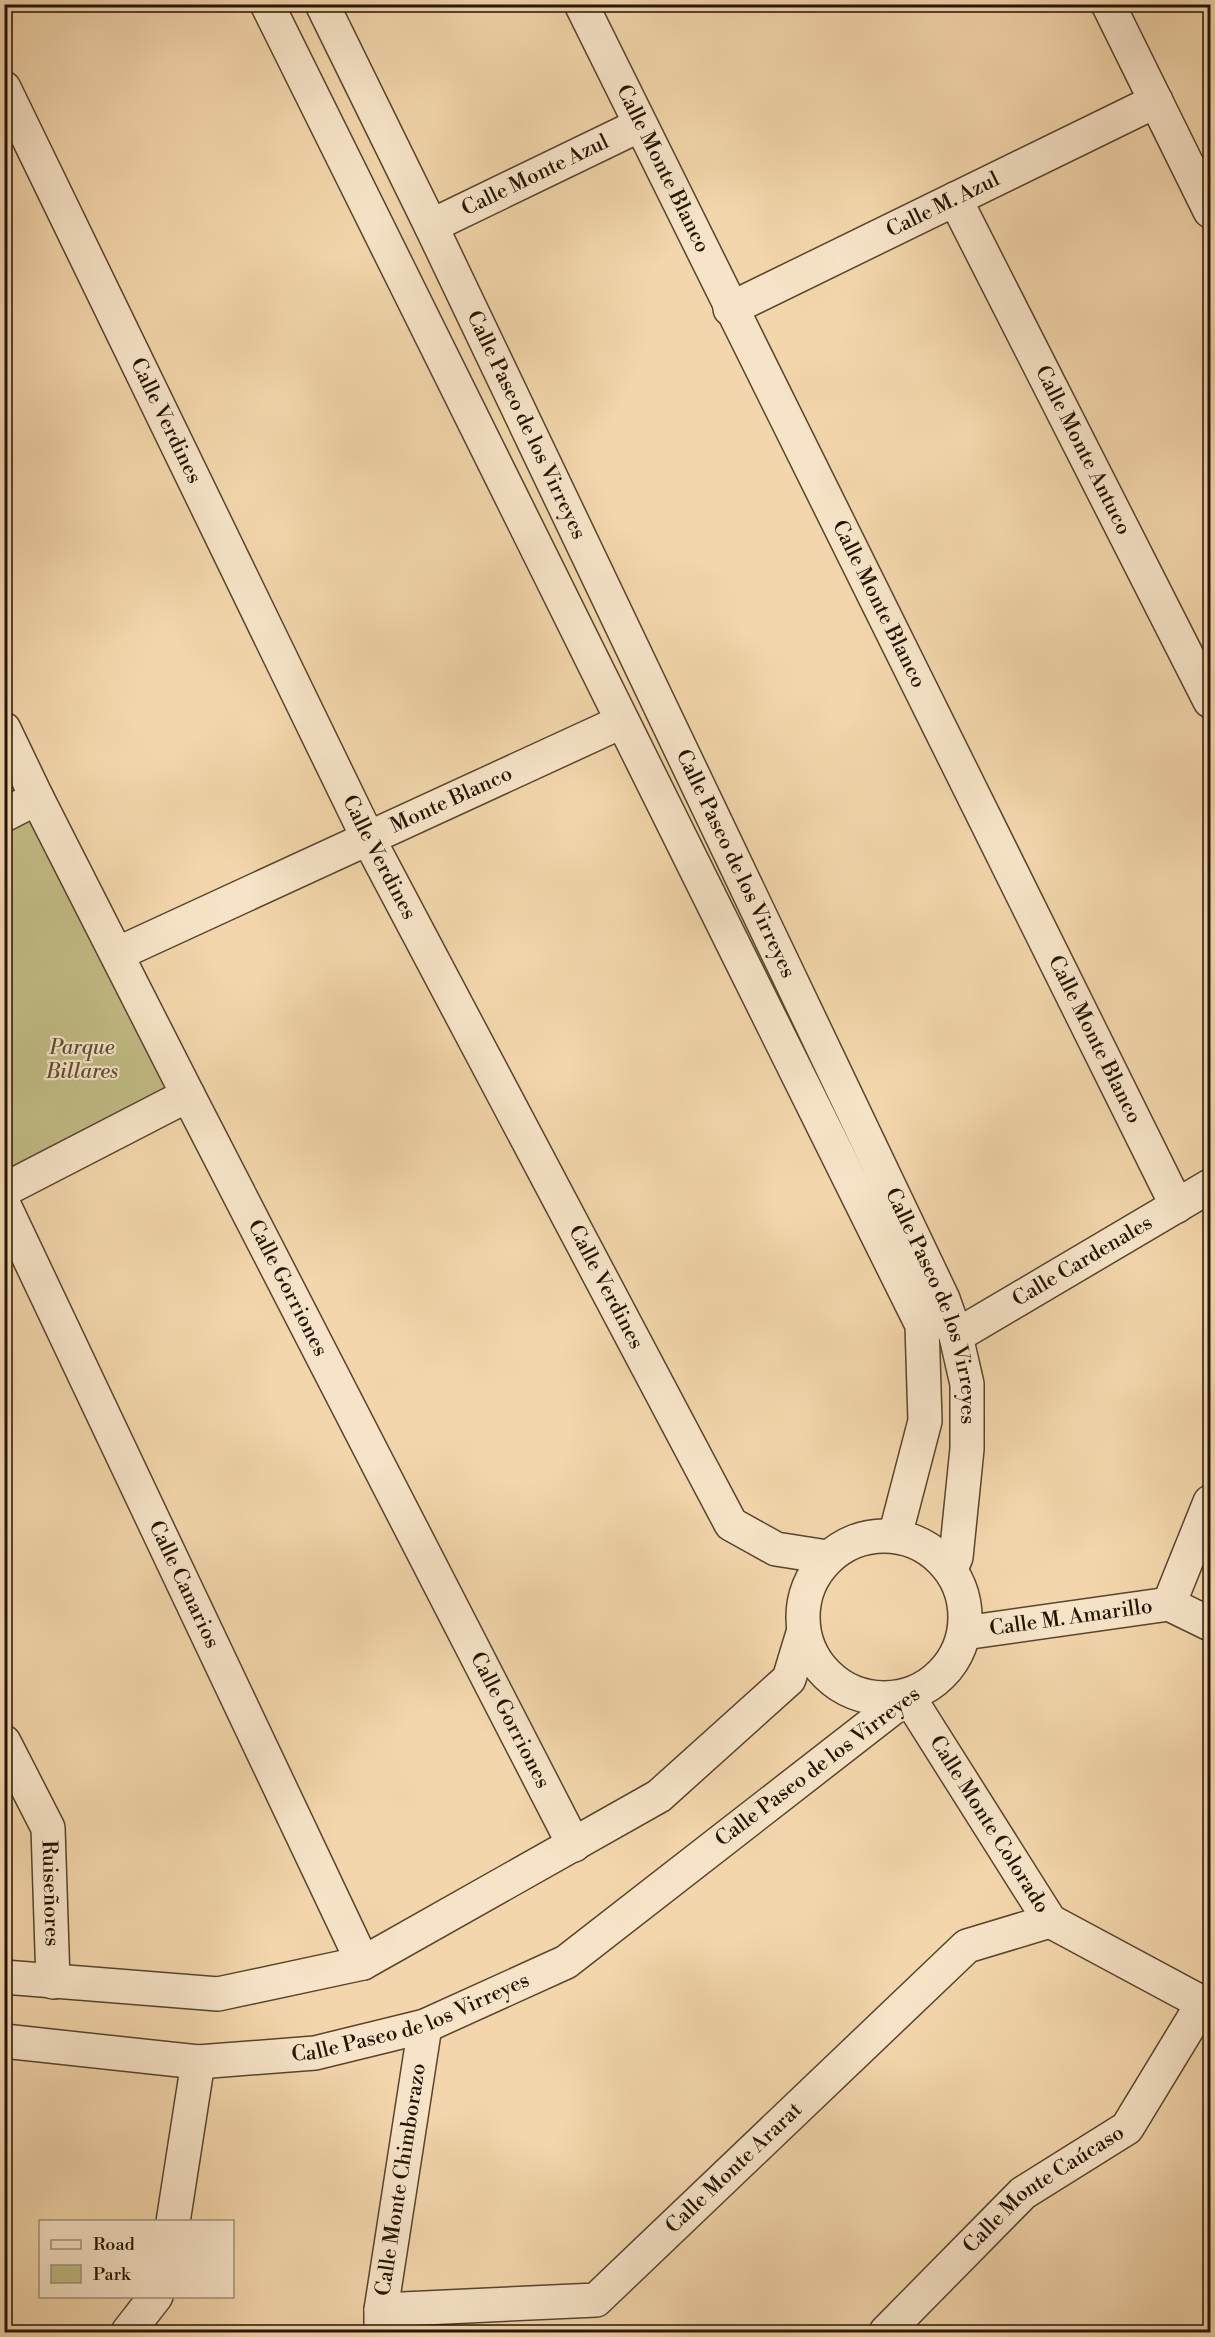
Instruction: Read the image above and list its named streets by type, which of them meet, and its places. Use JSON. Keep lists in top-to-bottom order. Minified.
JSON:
{"streets":{"street":["Calle Monte Blanco","Calle Monte Azul","Calle M. Azul","Calle Verdines","Calle Paseo de los Virreyes","Calle Monte Antuco","Monte Blanco","Calle Cardenales","Calle Gorriones","Calle Canarios","Calle M. Amarillo","Calle Monte Colorado","Ruiseñores","Calle Monte Ararat","Calle Monte Chimborazo","Calle Monte Caúcaso"]},"crossings":[["Calle Monte Blanco","Calle Monte Azul"],["Calle Monte Blanco","Calle M. Azul"],["Calle Monte Blanco","Calle Cardenales"],["Calle Monte Azul","Calle Paseo de los Virreyes"],["Calle M. Azul","Calle Monte Antuco"],["Calle Verdines","Calle Paseo de los Virreyes"],["Calle Verdines","Monte Blanco"],["Calle Verdines","Calle M. Amarillo"],["Calle Verdines","Calle Monte Colorado"],["Calle Paseo de los Virreyes","Monte Blanco"],["Calle Paseo de los Virreyes","Calle Cardenales"],["Calle Paseo de los Virreyes","Calle M. Amarillo"],["Calle Paseo de los Virreyes","Calle Monte Colorado"],["Calle Paseo de los Virreyes","Calle Monte Chimborazo"],["Monte Blanco","Calle Gorriones"],["Calle M. Amarillo","Calle Monte Colorado"],["Calle Monte Colorado","Calle Monte Ararat"],["Calle Monte Colorado","Calle Monte Caúcaso"],["Calle Monte Ararat","Calle Monte Chimborazo"]],"parks":["Parque Billares"],"legend":["Road","Park"]}
